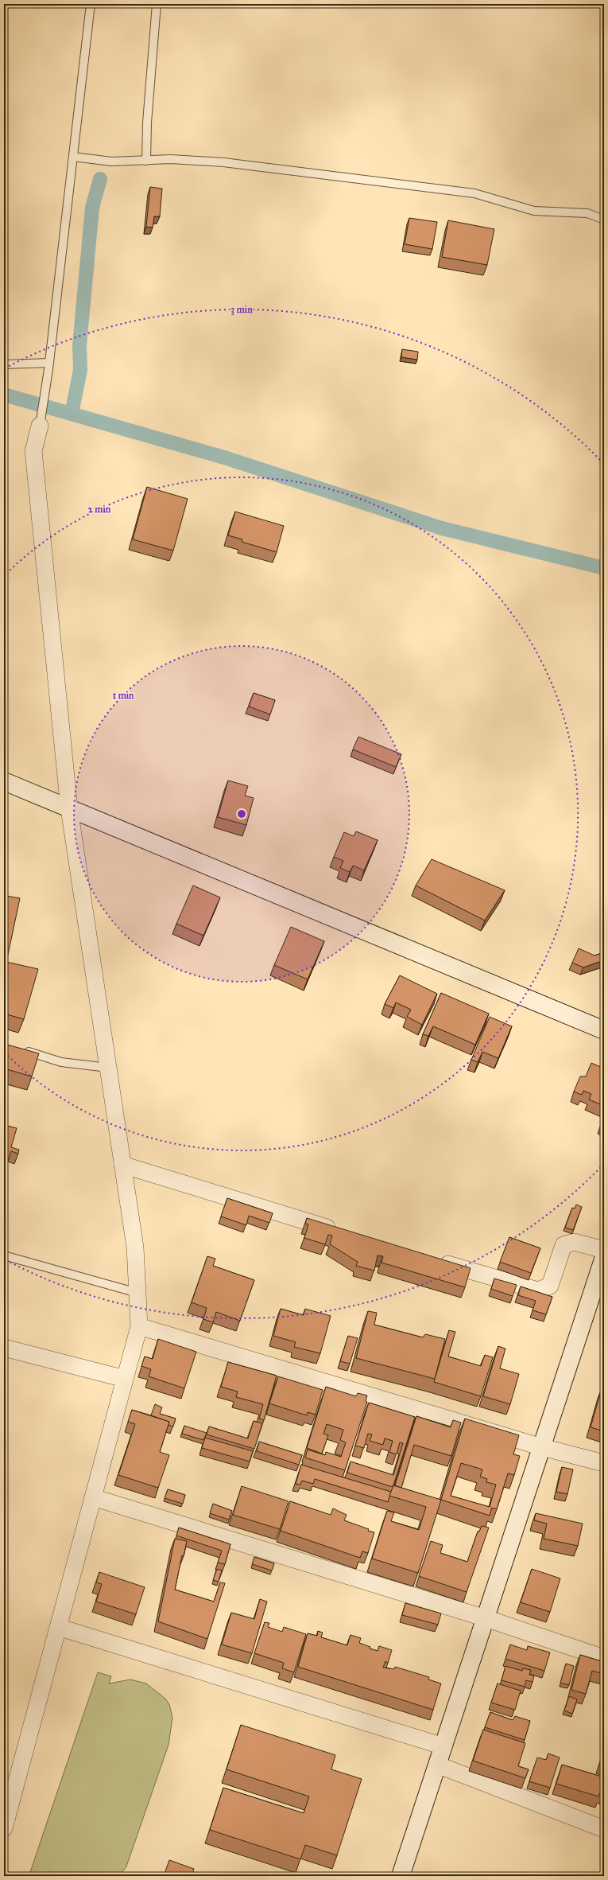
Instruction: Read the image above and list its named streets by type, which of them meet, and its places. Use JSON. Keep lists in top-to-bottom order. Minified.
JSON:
{"rings":["3 min","2 min","1 min"]}
